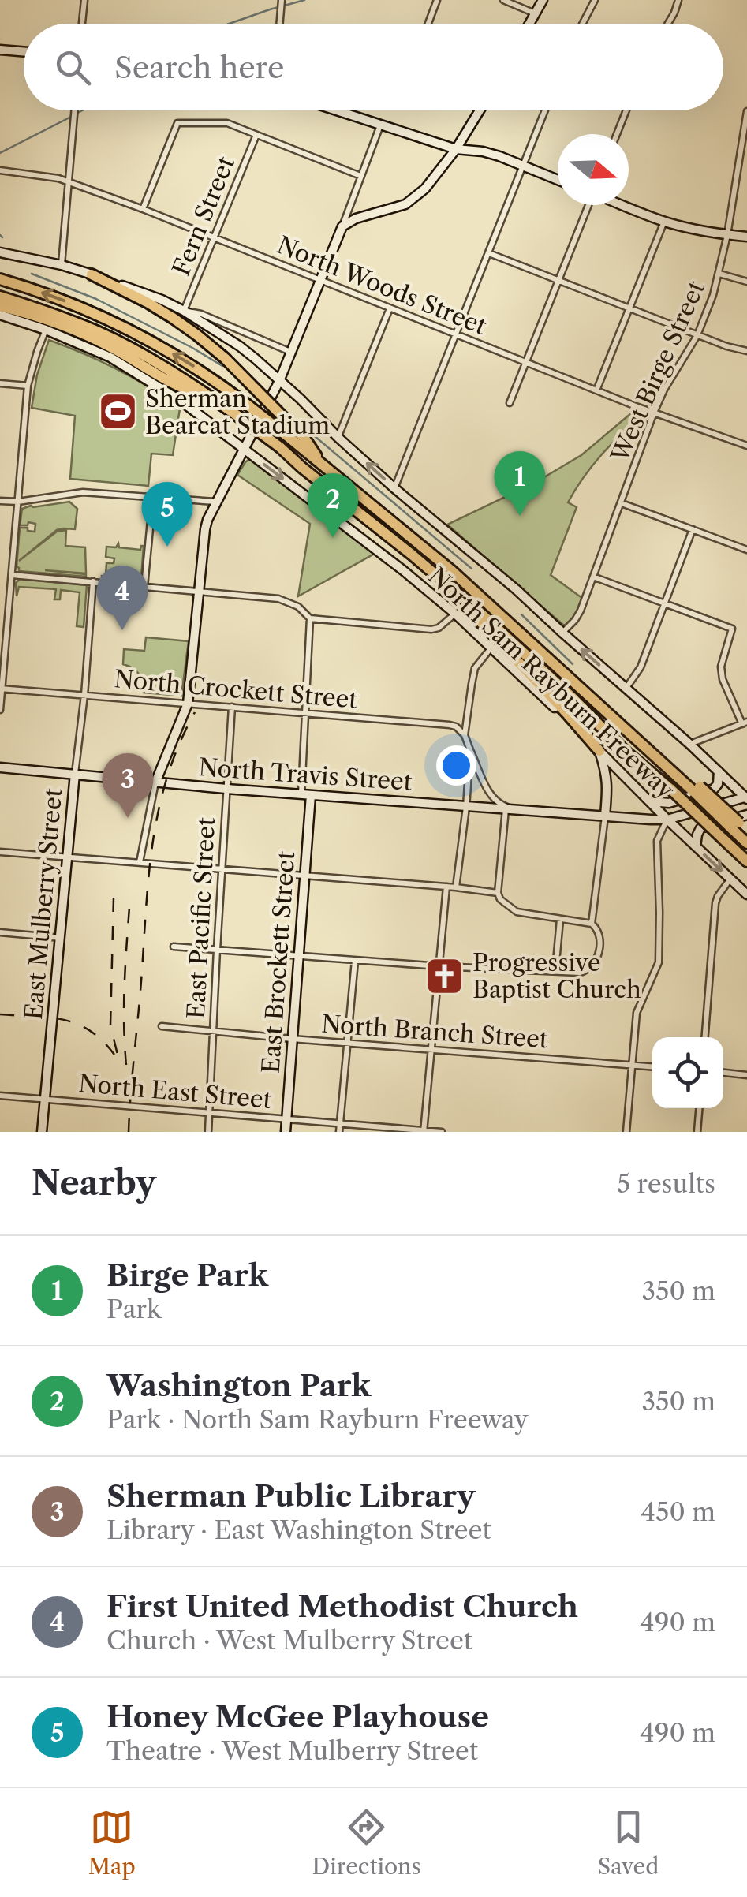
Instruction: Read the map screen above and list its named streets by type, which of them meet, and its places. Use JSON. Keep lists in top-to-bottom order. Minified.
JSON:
{"streets":{"highway":["North Sam Rayburn Freeway"],"main road":["North Travis Street","East Mulberry Street","East Brockett Street"],"street":["Fern Street","North Woods Street","West Birge Street","North Crockett Street","East Pacific Street","North Branch Street","North East Street"]},"crossings":[["Fern Street","North Woods Street"],["Fern Street","North Sam Rayburn Freeway"],["North Woods Street","West Birge Street"],["West Birge Street","North Sam Rayburn Freeway"],["North Sam Rayburn Freeway","North Travis Street"],["North Crockett Street","East Pacific Street"],["North Travis Street","East Mulberry Street"],["North Travis Street","East Pacific Street"],["North Travis Street","East Brockett Street"],["East Mulberry Street","North East Street"],["East Pacific Street","North Branch Street"],["East Pacific Street","North East Street"],["East Brockett Street","North Branch Street"],["East Brockett Street","North East Street"]],"places":{"sports":["Sherman Bearcat Stadium"],"church":["Progressive Baptist Church"]},"north":"right","page":{"search":"Search here","pins":["1","2","5","4","3"],"heading":["Nearby","5 results"],"list":[{"mark":"1","name":"Birge Park","note":"Park","value":"350 m"},{"mark":"2","name":"Washington Park","note":"Park · North Sam Rayburn Freeway","value":"350 m"},{"mark":"3","name":"Sherman Public Library","note":"Library · East Washington Street","value":"450 m"},{"mark":"4","name":"First United Methodist Church","note":"Church · West Mulberry Street","value":"490 m"},{"mark":"5","name":"Honey McGee Playhouse","note":"Theatre · West Mulberry Street","value":"490 m"}],"nav":["Map","Directions","Saved"]}}
